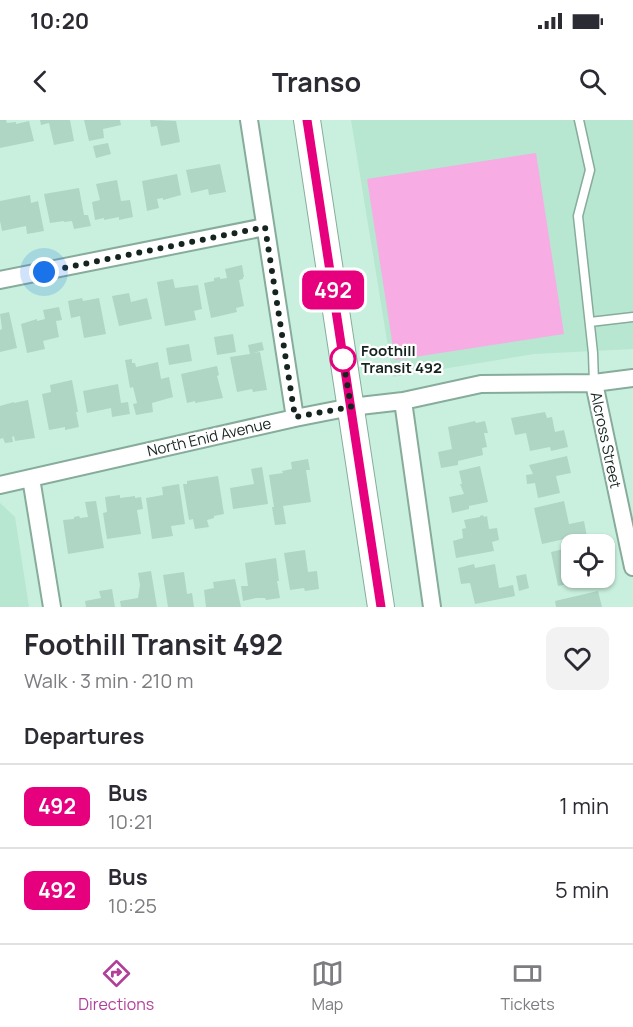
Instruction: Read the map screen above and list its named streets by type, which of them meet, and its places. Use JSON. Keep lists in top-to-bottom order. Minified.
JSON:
{"streets":{"street":["North Enid Avenue","Alcross Street"]},"crossings":[["North Enid Avenue","Alcross Street"]],"places":["Foothill Transit 492"],"lines":["bus line 492"],"page":{"status":"10:20","header":"Transo","on_map":"492","heading":[["Foothill Transit 492","Walk · 3 min · 210 m"],"Departures"],"list":[{"mark":"492","name":"Bus","note":"10:21","value":"1 min"},{"mark":"492","name":"Bus","note":"10:25","value":"5 min"}],"tabs":["Directions","Map","Tickets"]}}
